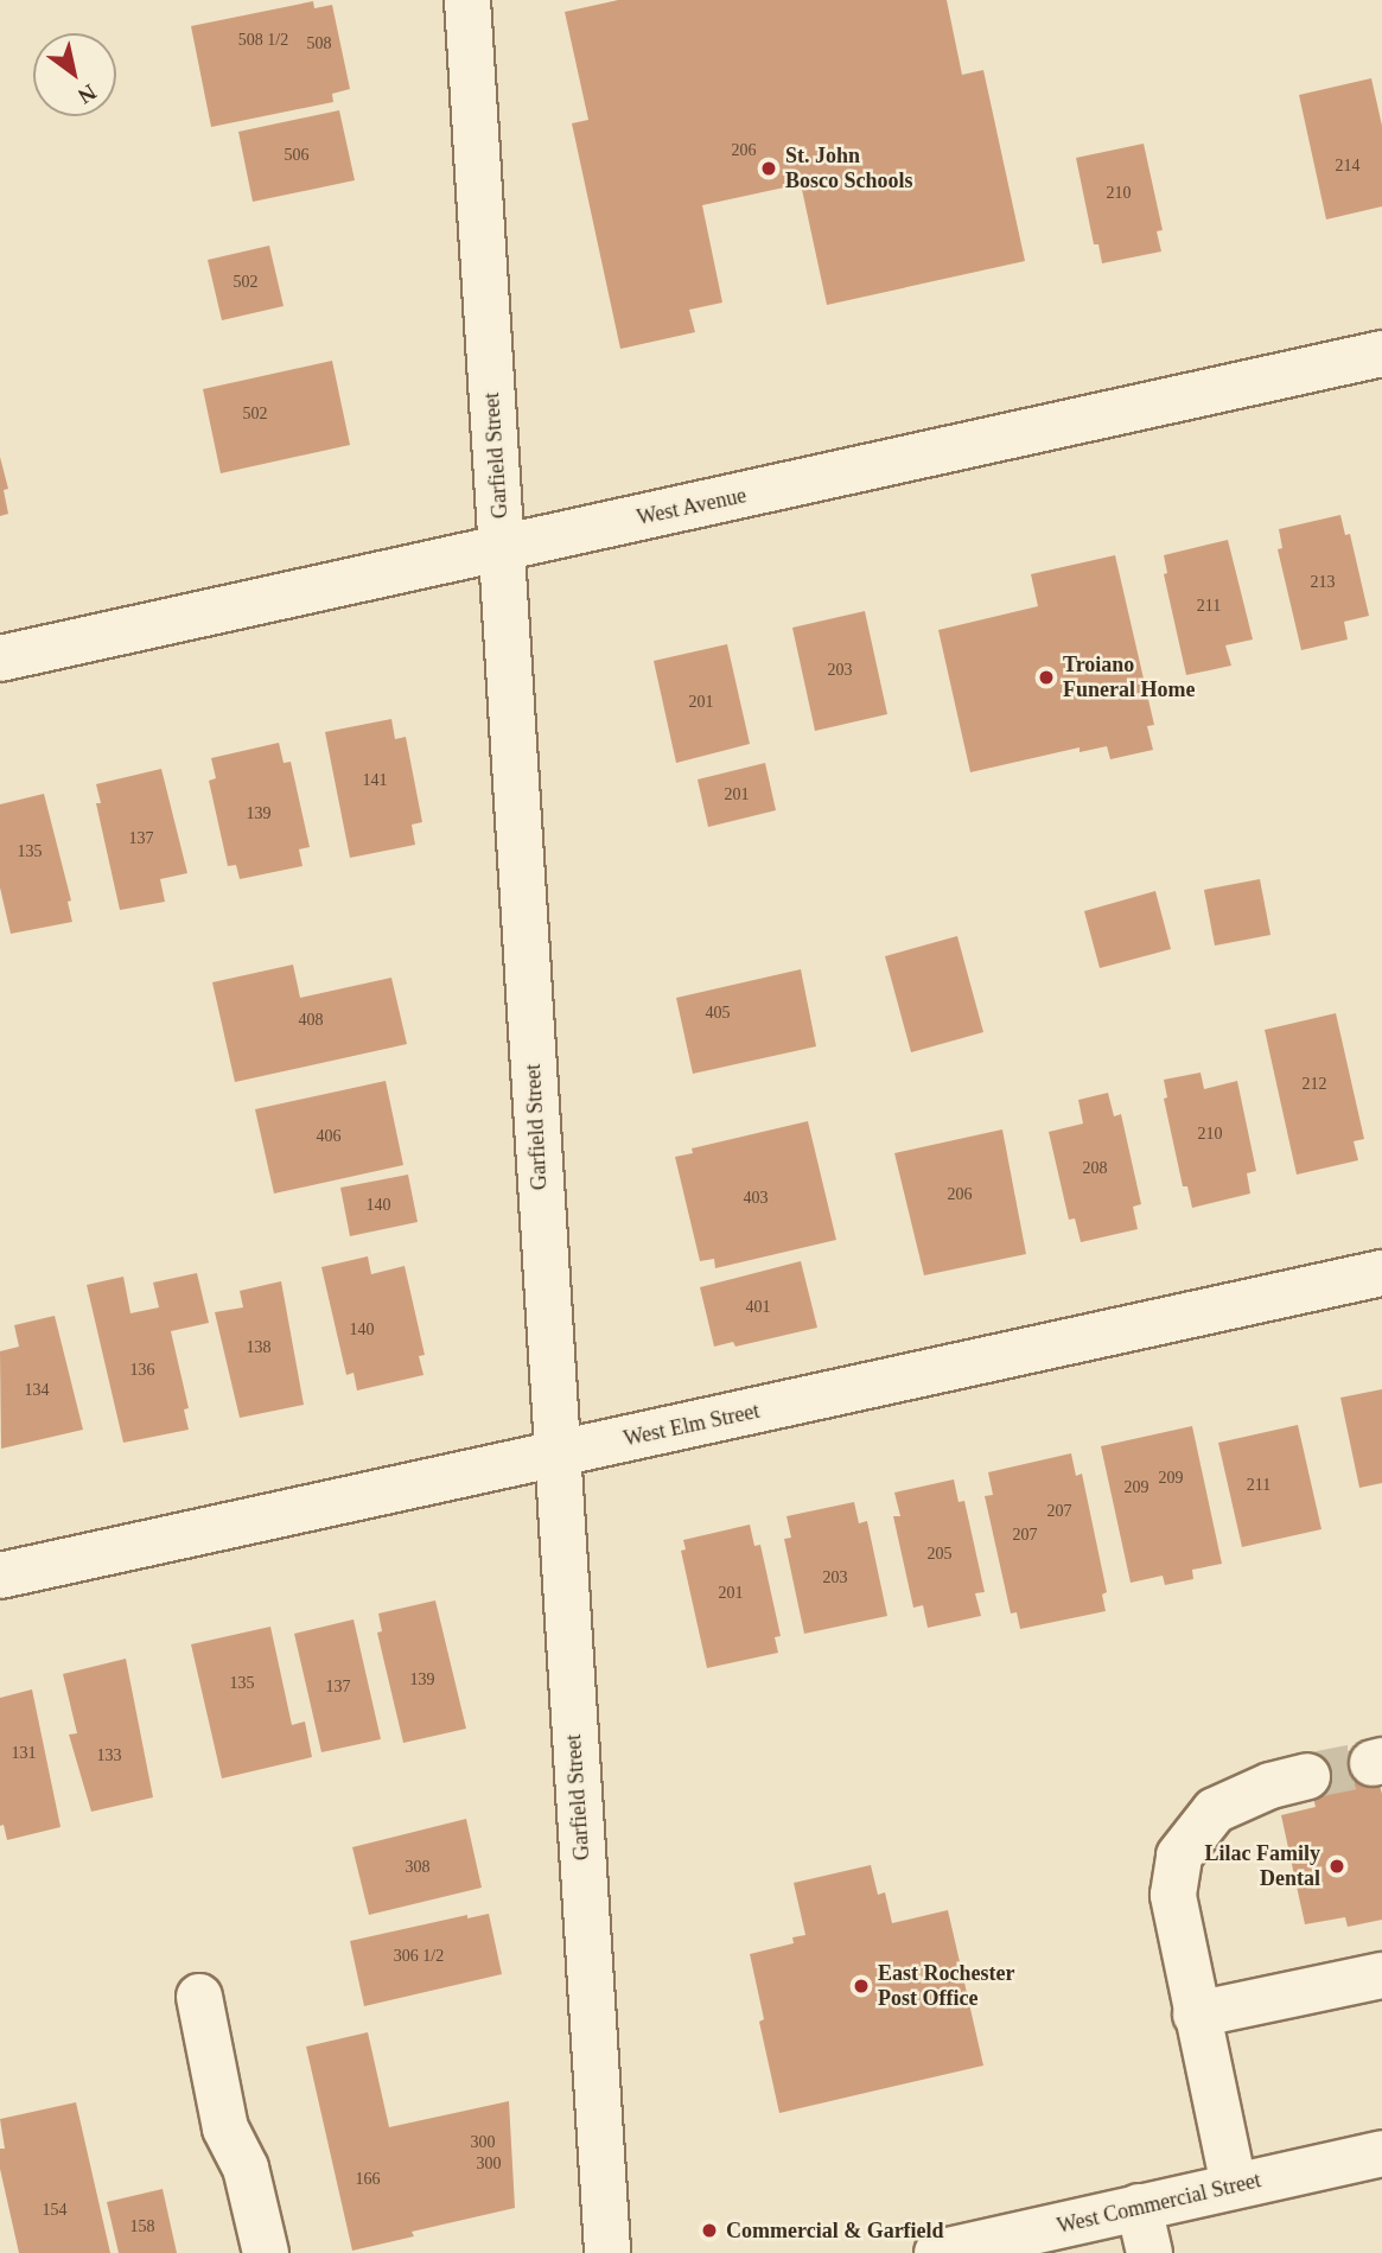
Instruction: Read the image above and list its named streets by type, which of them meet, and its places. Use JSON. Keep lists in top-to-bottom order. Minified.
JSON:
{"streets":{"street":["Garfield Street","West Avenue","West Elm Street","West Commercial Street"]},"crossings":[["Garfield Street","West Avenue"],["Garfield Street","West Elm Street"]],"places":["St. John Bosco Schools","Troiano Funeral Home","Lilac Family Dental","East Rochester Post Office","Commercial & Garfield"],"house_numbers":["508 1/2","508","206","506","214","210","502","502","213","211","203","201","141","201","139","137","135","405","408","212","210","406","208","206","403","140","401","140","138","136","134","209","211","209","207","207","205","203","201","139","135","137","131","133","308","306 1/2","300","300","166","154","158"],"north":"bottom right"}
